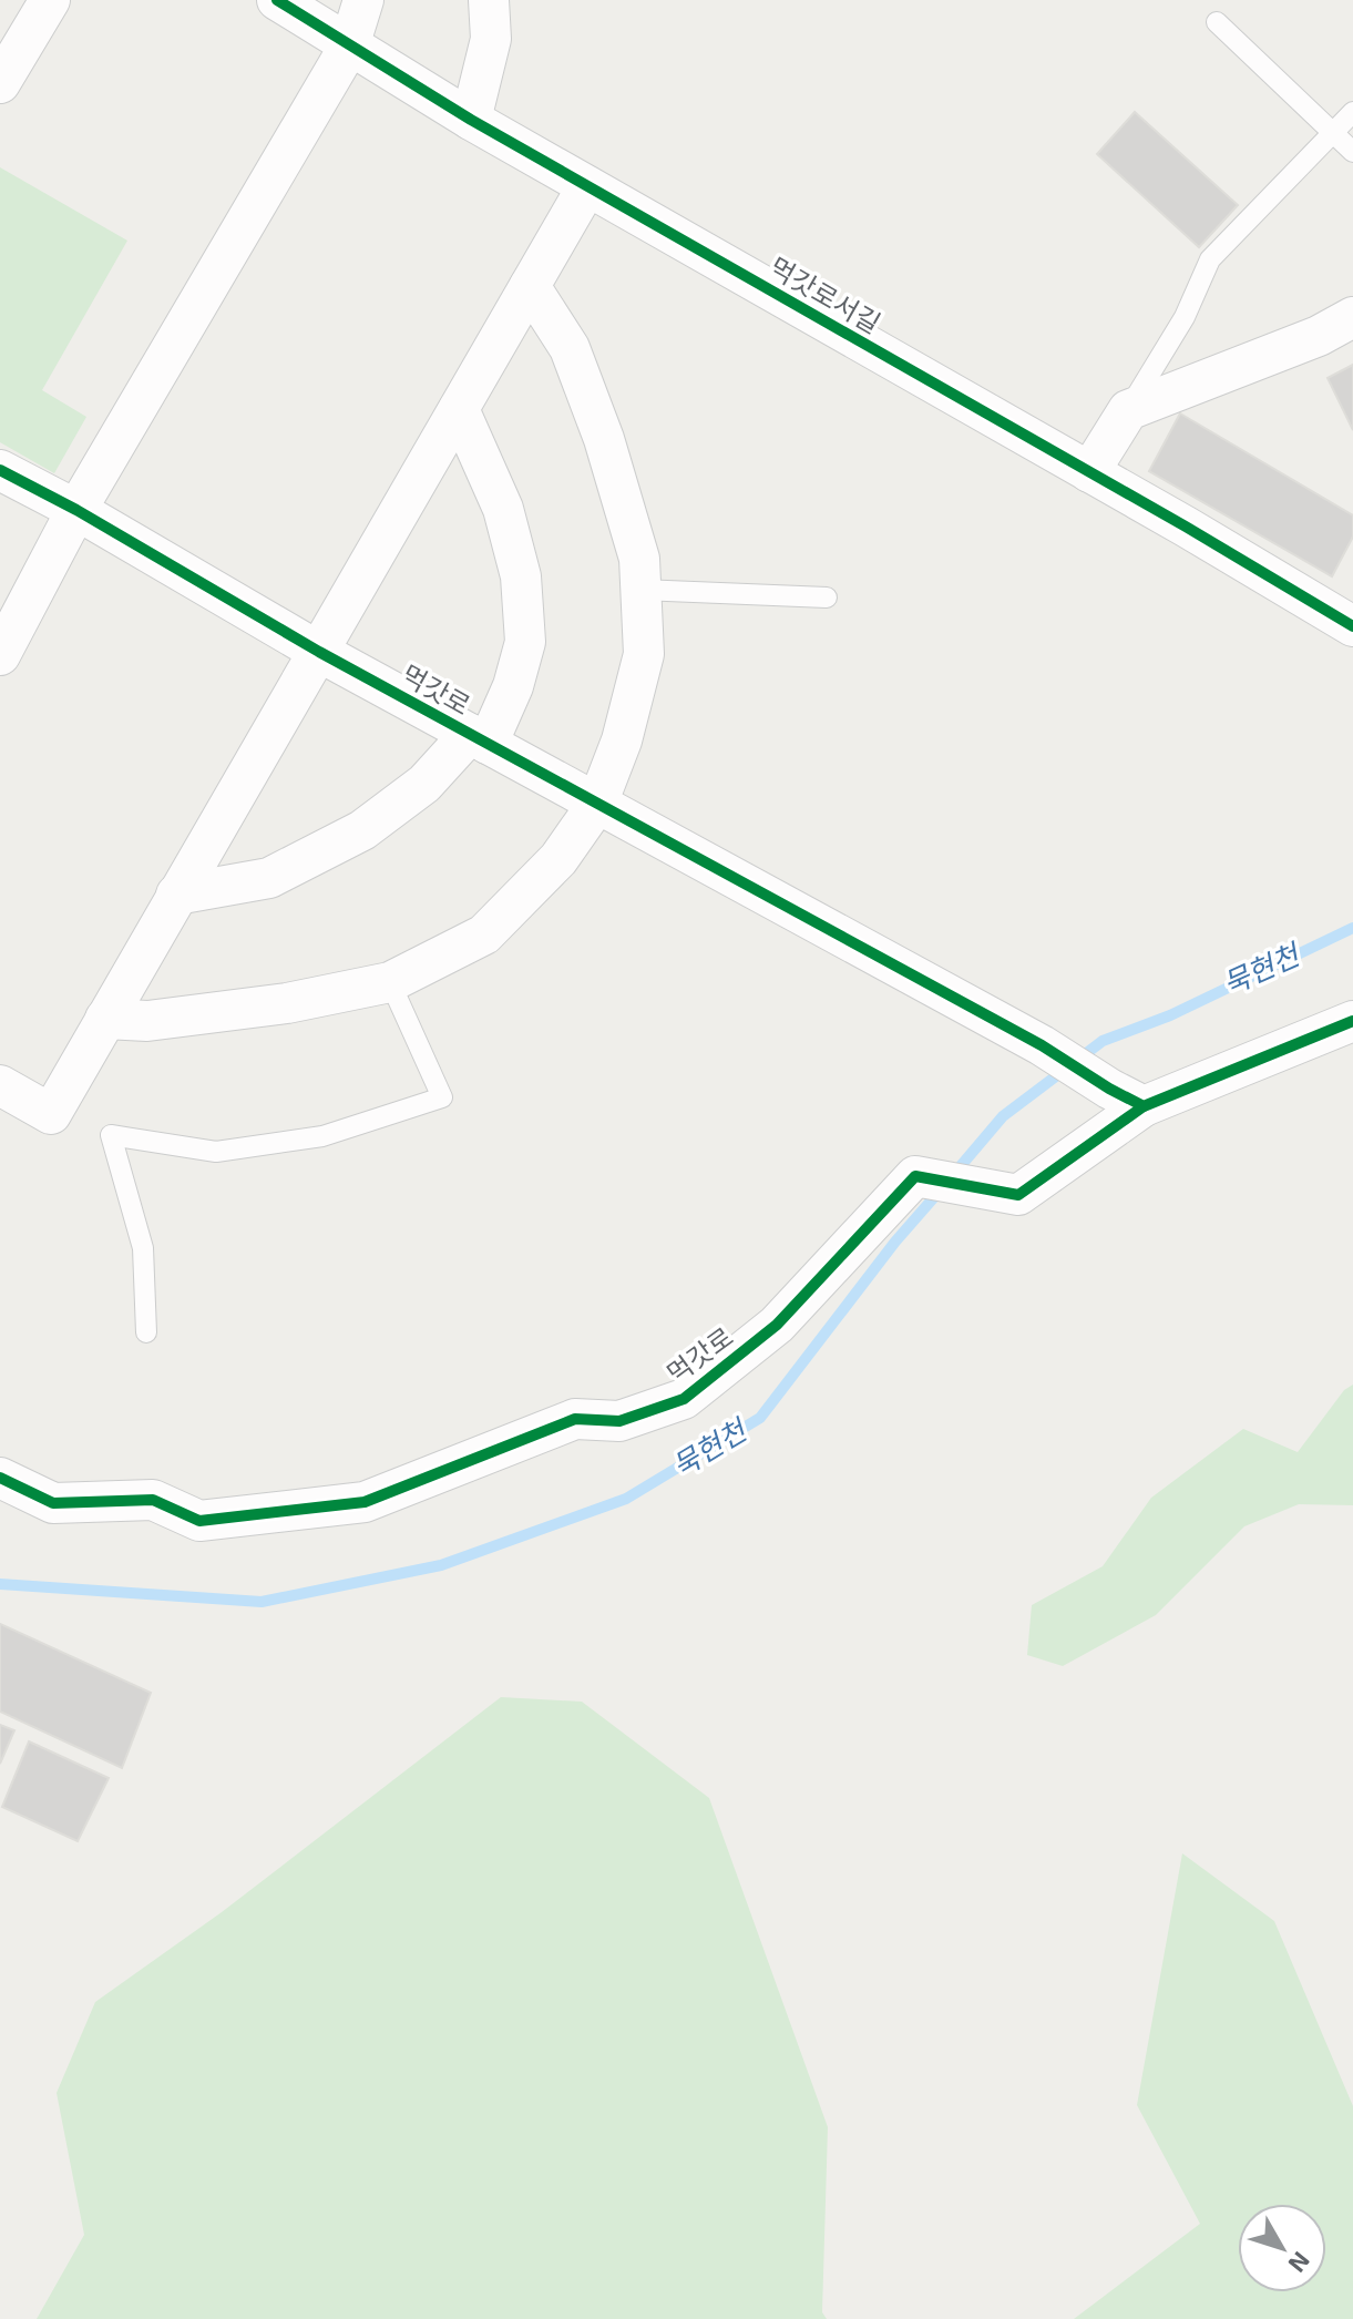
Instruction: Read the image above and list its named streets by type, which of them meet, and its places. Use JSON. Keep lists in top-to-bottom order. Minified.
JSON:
{"streets":{"street":["먹갓로서길","먹갓로"]},"water":["묵현천"],"north":"bottom right"}
